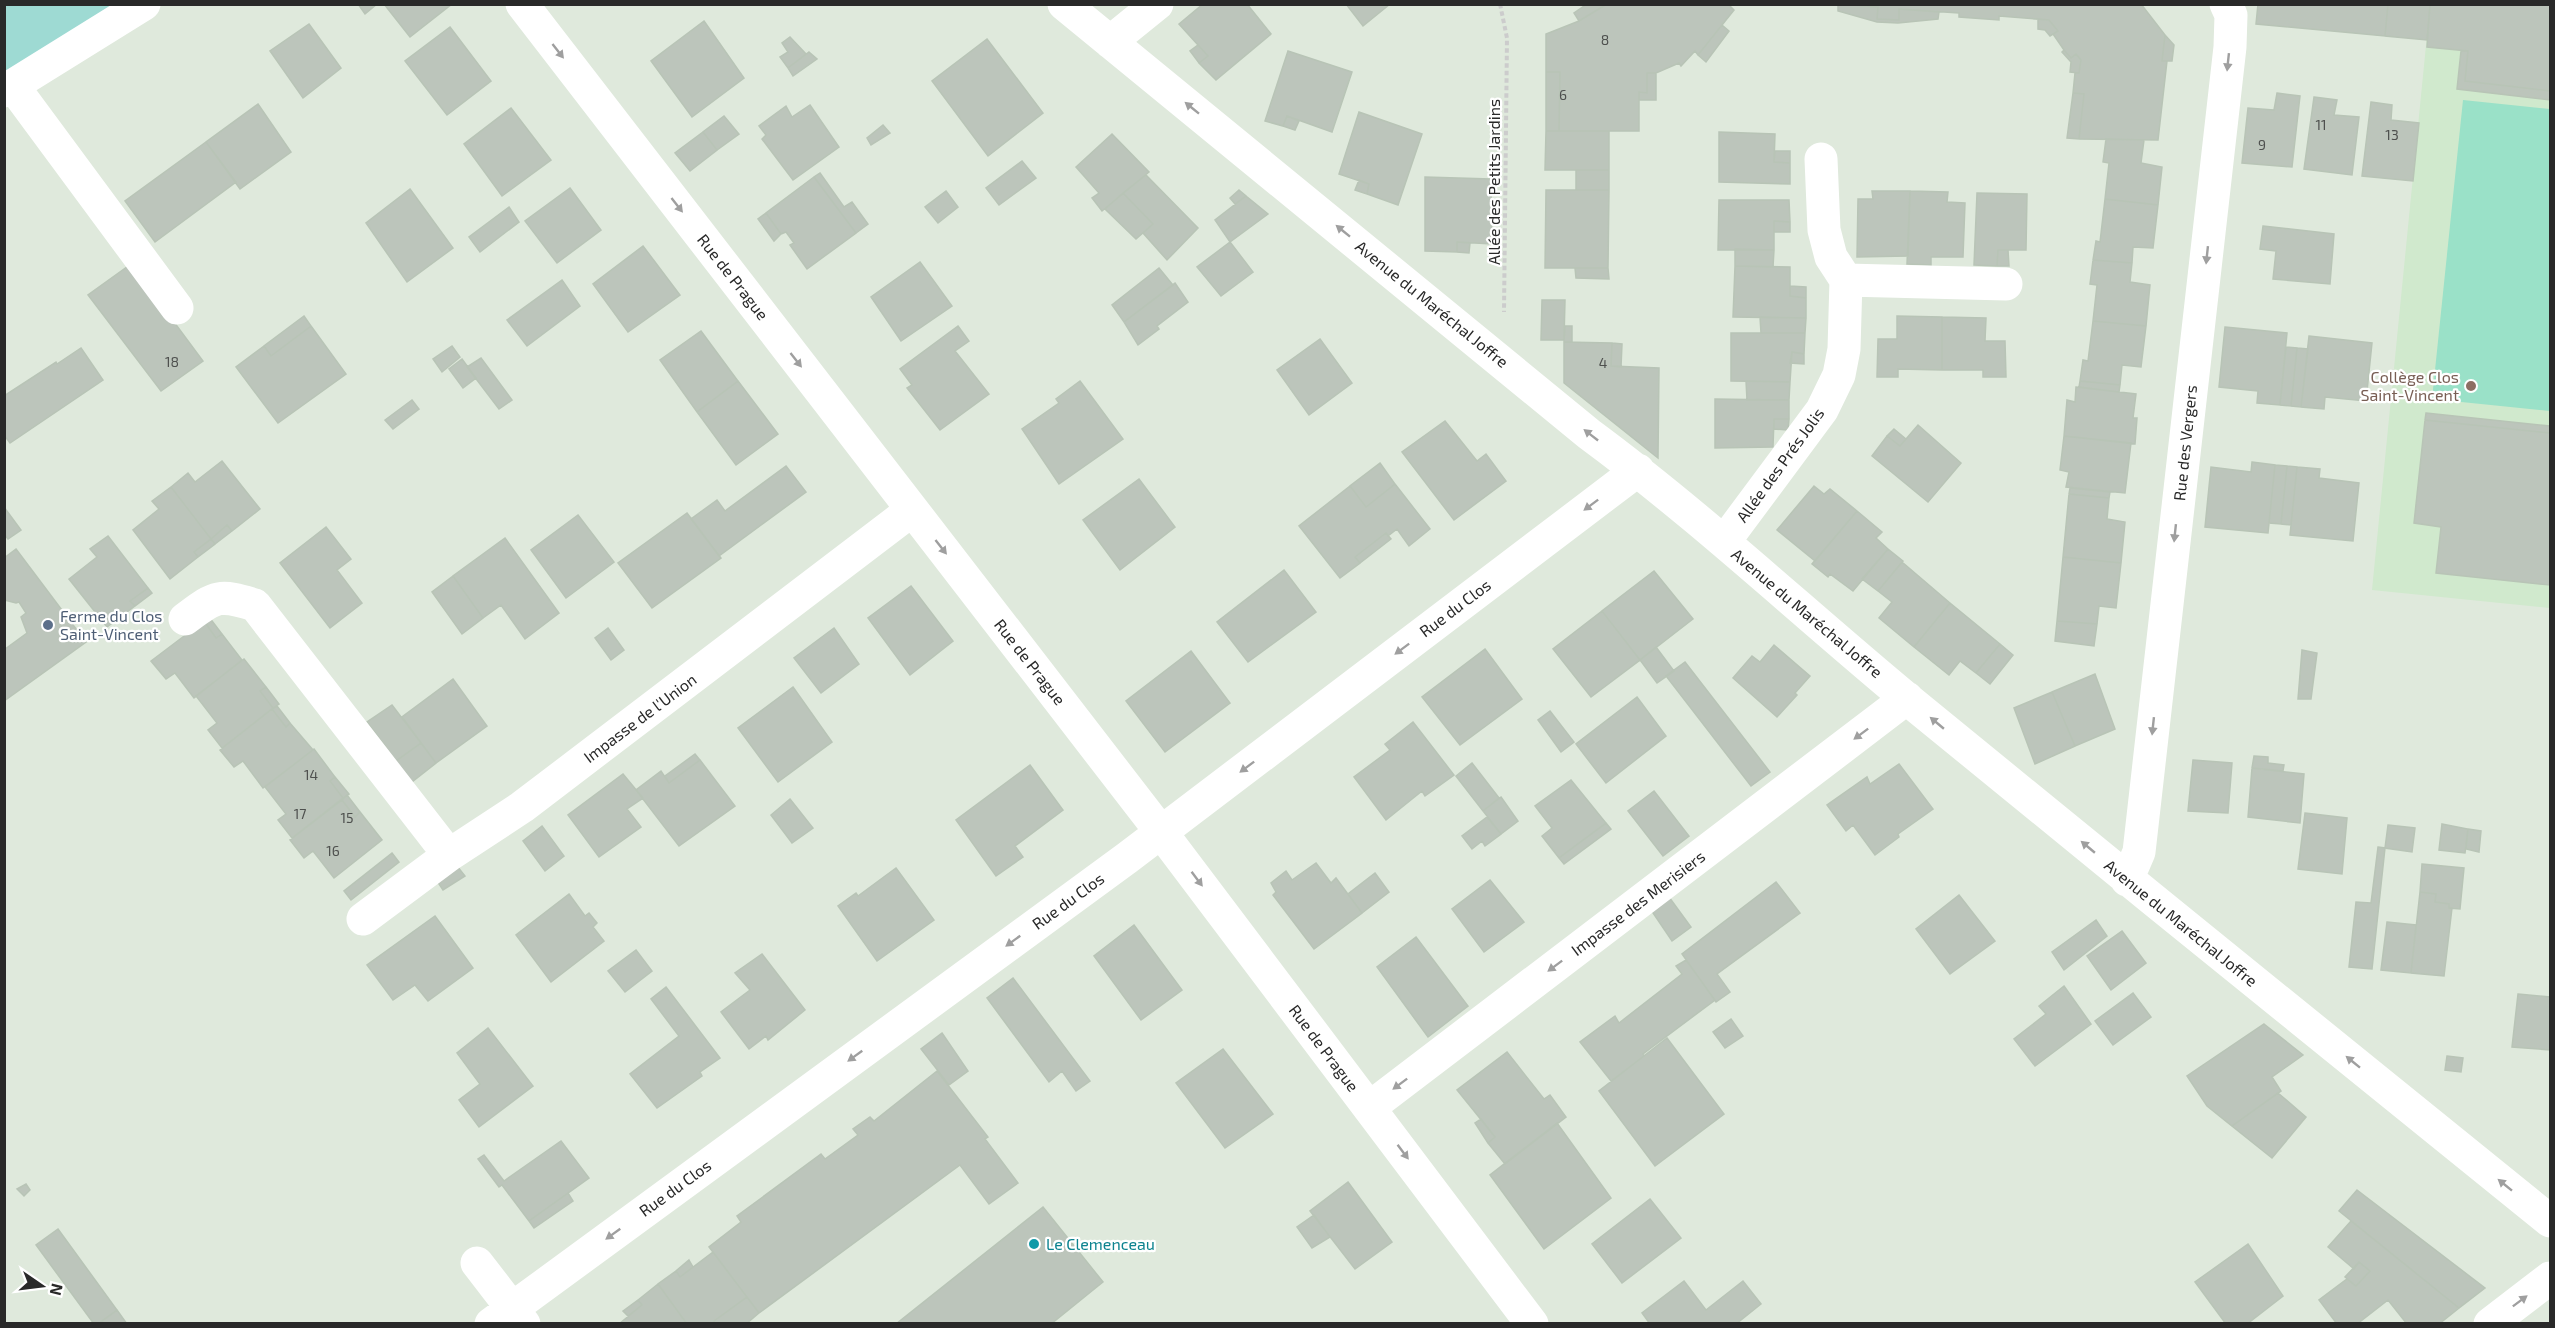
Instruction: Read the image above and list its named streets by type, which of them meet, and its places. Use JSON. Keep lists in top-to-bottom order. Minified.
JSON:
{"streets":{"street":["Rue de Prague","Avenue du Maréchal Joffre","Rue des Vergers","Allée des Prés Jolis","Rue du Clos","Impasse de l'Union","Impasse des Merisiers"],"path":["Allée des Petits Jardins"]},"crossings":[["Allée des Petits Jardins","Avenue du Maréchal Joffre"],["Rue de Prague","Rue du Clos"],["Rue de Prague","Impasse de l'Union"],["Rue de Prague","Impasse des Merisiers"],["Avenue du Maréchal Joffre","Rue des Vergers"],["Avenue du Maréchal Joffre","Allée des Prés Jolis"],["Avenue du Maréchal Joffre","Rue du Clos"],["Avenue du Maréchal Joffre","Impasse des Merisiers"]],"one_way":["Rue de Prague","Avenue du Maréchal Joffre","Rue des Vergers","Rue du Clos","Impasse des Merisiers"],"places":["Collège Clos Saint-Vincent","Ferme du Clos Saint-Vincent","Le Clemenceau"],"house_numbers":["8","6","11","13","9","18","4","14","17","15","16"],"north":"right"}
